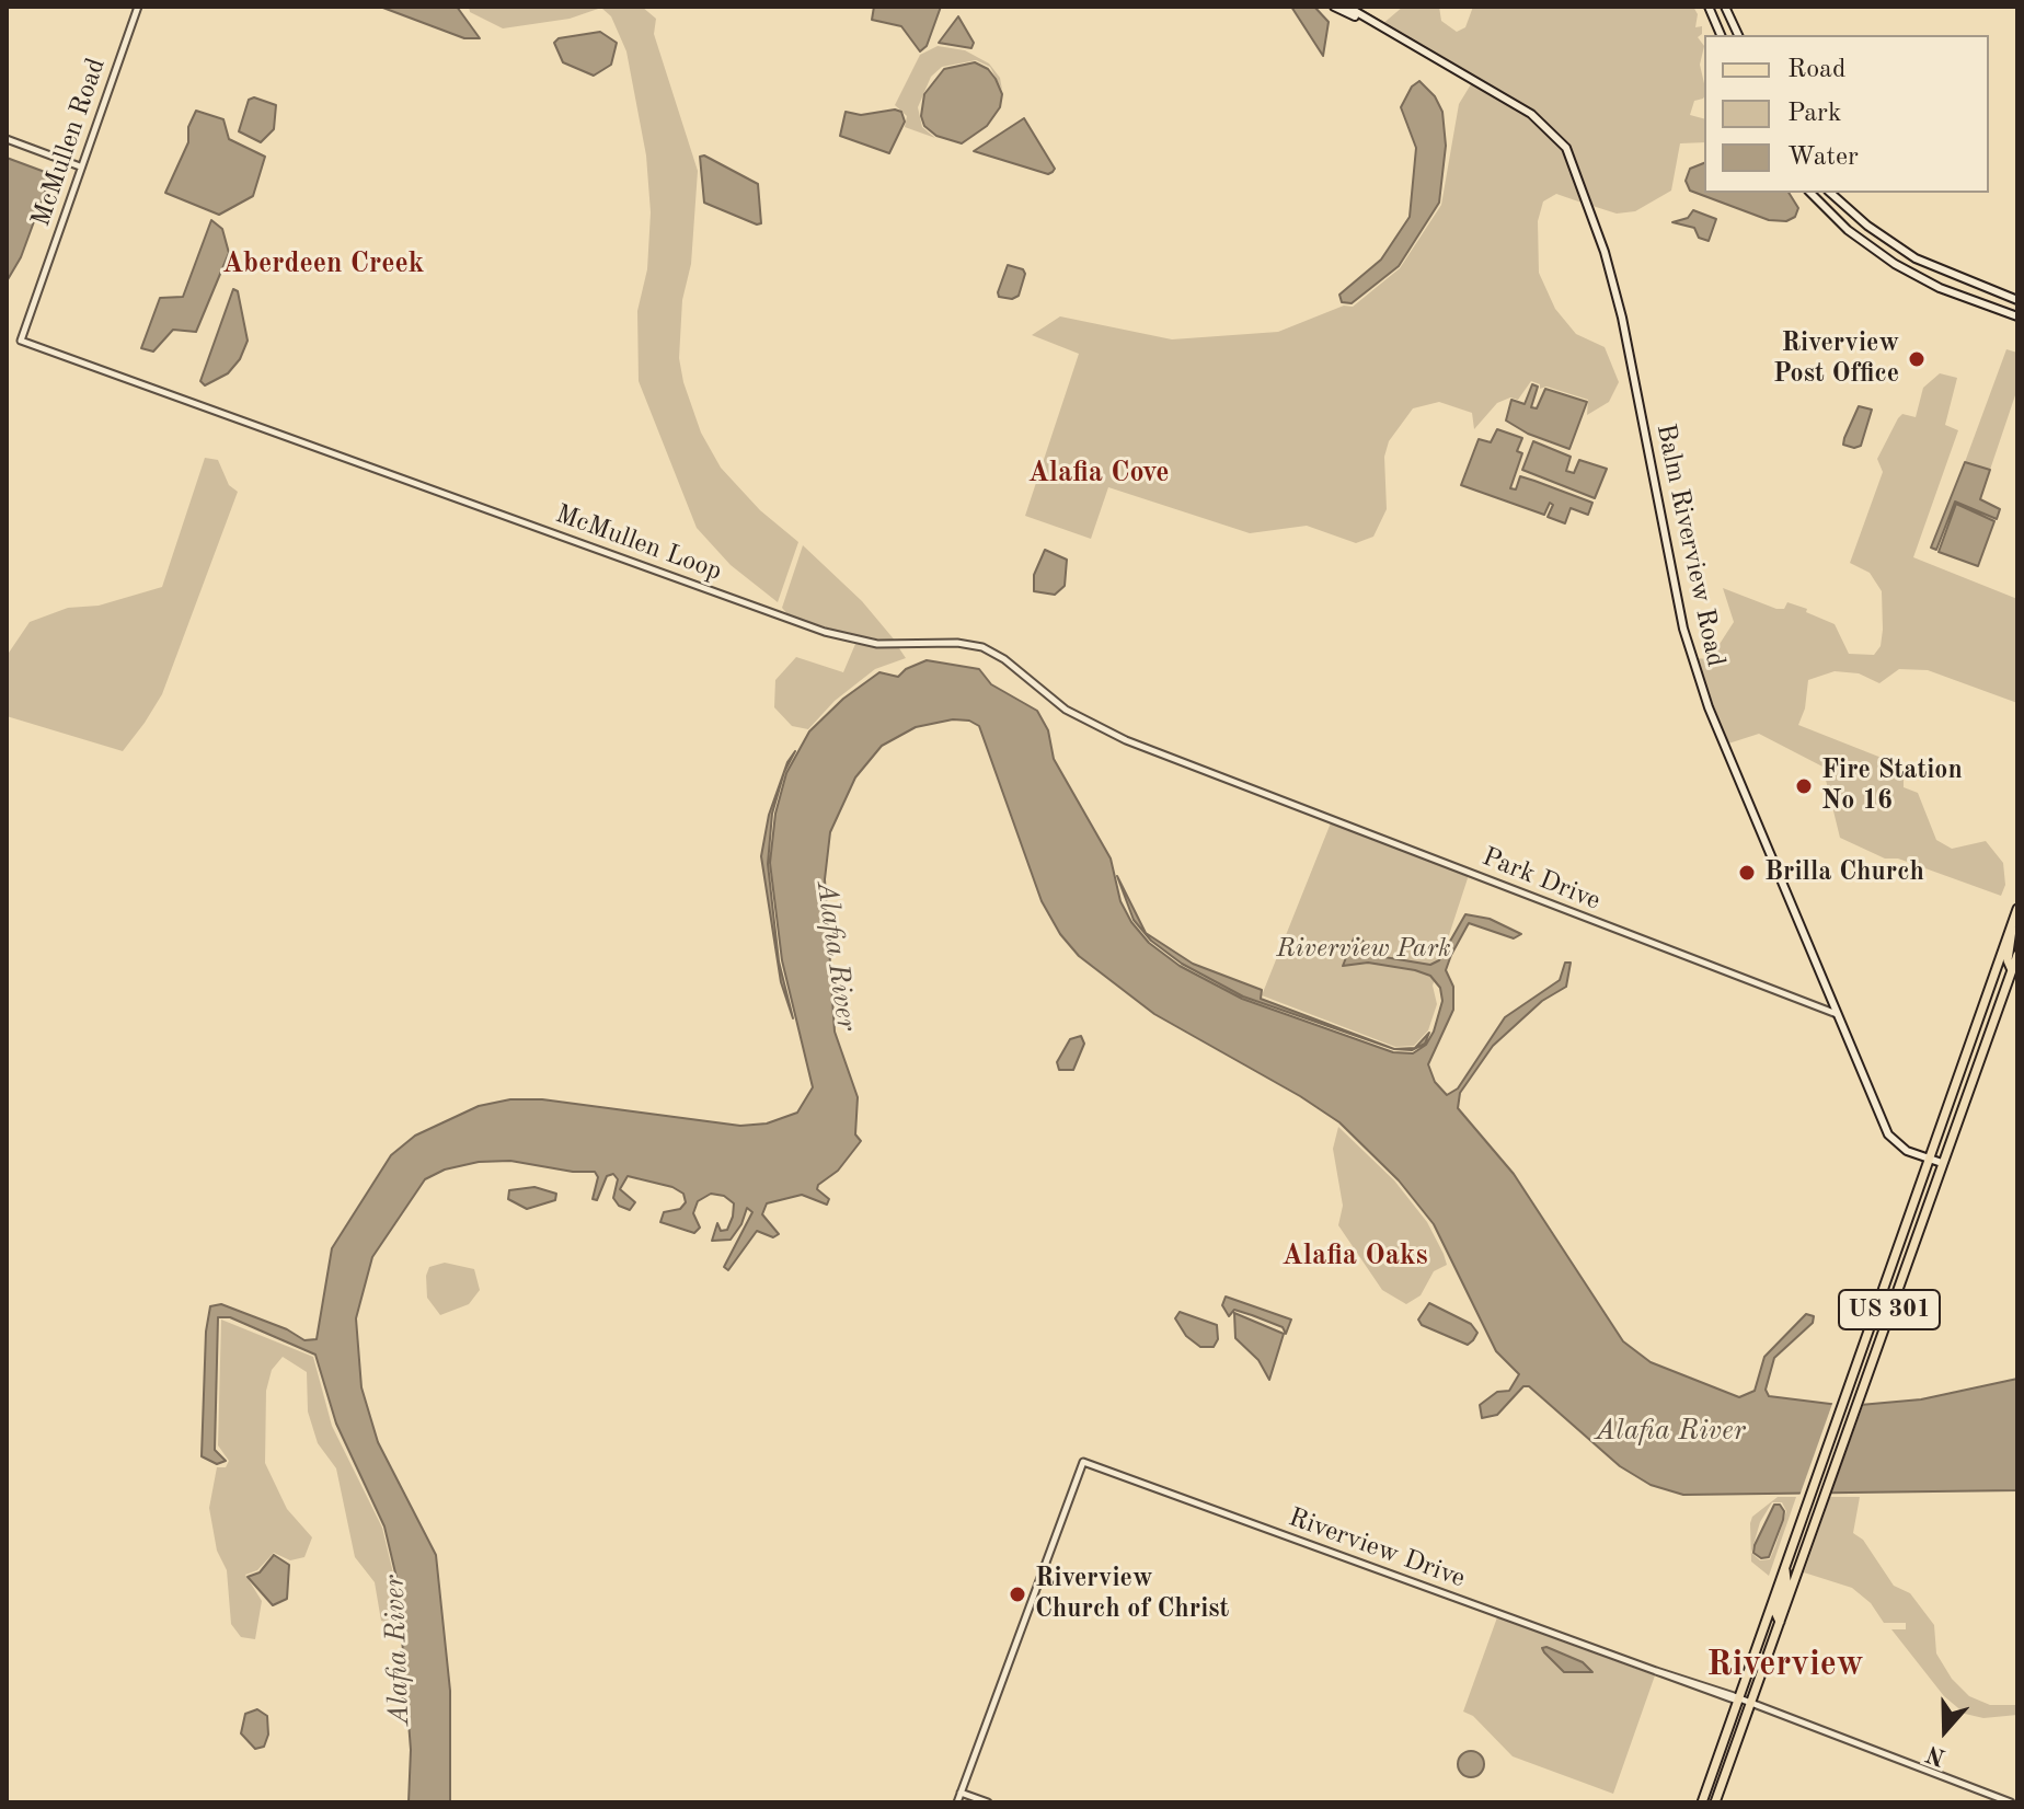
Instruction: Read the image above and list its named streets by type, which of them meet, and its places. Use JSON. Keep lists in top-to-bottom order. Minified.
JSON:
{"streets":{"main road":["Balm Riverview Road","US 301"],"street":["McMullen Road","McMullen Loop","Park Drive","Riverview Drive"]},"crossings":[["McMullen Road","McMullen Loop"],["McMullen Loop","Park Drive"],["Balm Riverview Road","Park Drive"],["Balm Riverview Road","US 301"],["US 301","Riverview Drive"]],"districts":["Aberdeen Creek","Alafia Cove","Alafia Oaks","Riverview"],"water":["Alafia River"],"parks":["Riverview Park"],"places":["Riverview Post Office","Fire Station No 16","Brilla Church","Riverview Church of Christ"],"legend":["Road","Park","Water"],"north":"bottom"}
